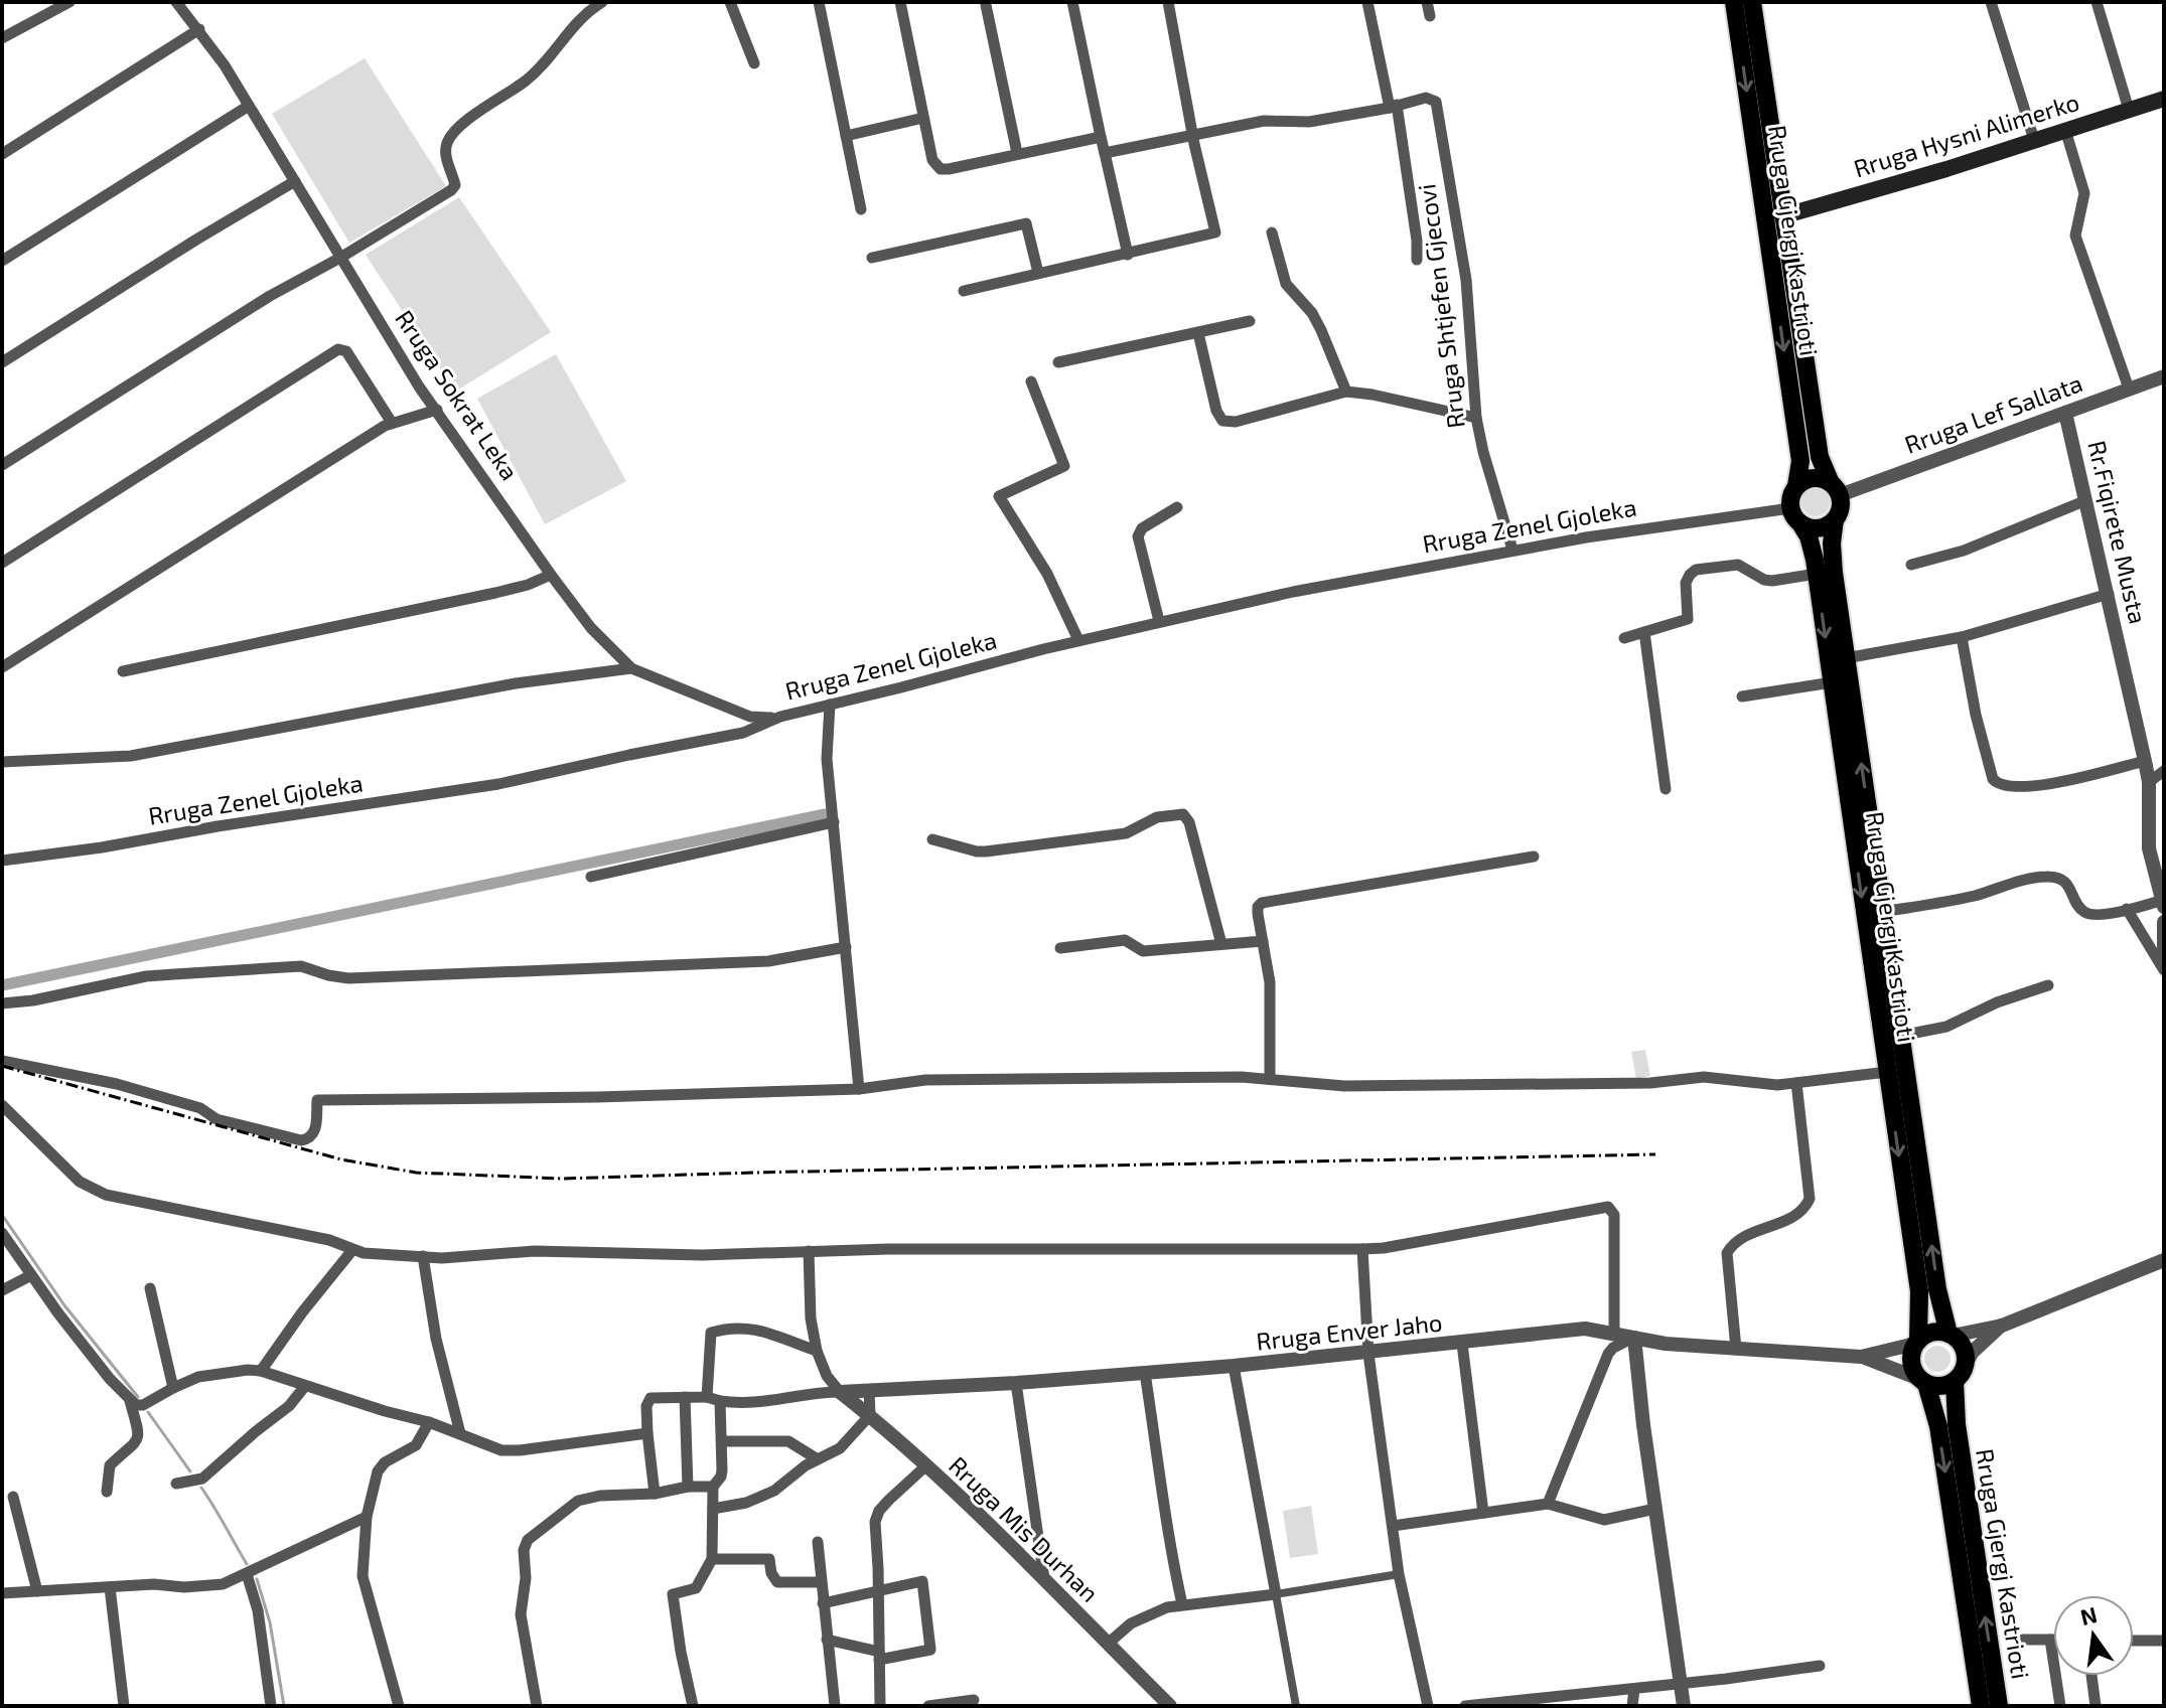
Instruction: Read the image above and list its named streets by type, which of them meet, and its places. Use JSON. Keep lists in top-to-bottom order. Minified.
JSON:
{"streets":{"main road":["Rruga Hysni Alimerko","Rruga Gjergj Kastrioti"],"street":["Rruga Shtjefen Gjecovi","Rruga Sokrat Leka","Rruga Lef Sallata","Rruga Zenel Gjoleka","Rr.Fiqirete Musta","Rruga Enver Jaho","Rruga Mis Durhan"]},"crossings":[["Rruga Hysni Alimerko","Rruga Gjergj Kastrioti"],["Rruga Gjergj Kastrioti","Rruga Lef Sallata"],["Rruga Gjergj Kastrioti","Rruga Zenel Gjoleka"],["Rruga Shtjefen Gjecovi","Rruga Zenel Gjoleka"],["Rruga Sokrat Leka","Rruga Zenel Gjoleka"],["Rruga Lef Sallata","Rruga Zenel Gjoleka"],["Rruga Lef Sallata","Rr.Fiqirete Musta"],["Rruga Enver Jaho","Rruga Mis Durhan"]],"north":"top"}
